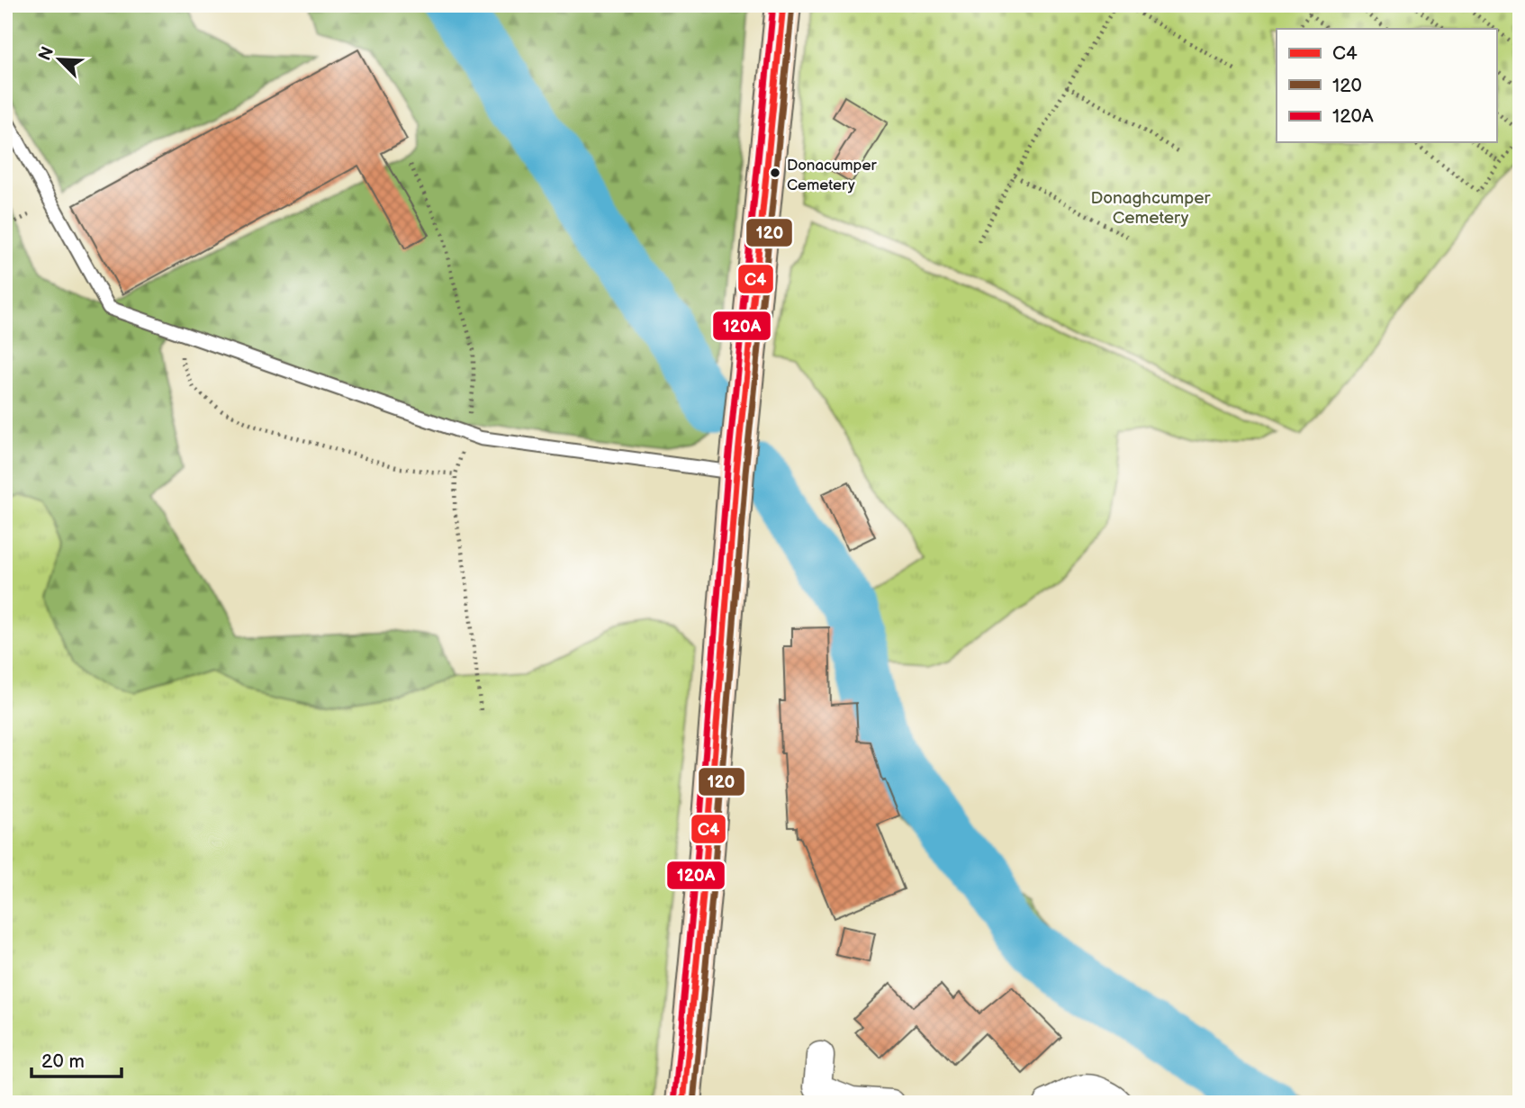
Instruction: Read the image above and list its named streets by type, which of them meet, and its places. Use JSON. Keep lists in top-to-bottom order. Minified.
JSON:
{"parks":["Donaghcumper Cemetery"],"places":["Donacumper Cemetery"],"lines":["transit line C4","transit line 120A","transit line 120"],"legend":["C4","120","120A"],"scale_bar":"20 m","north":"top left"}
